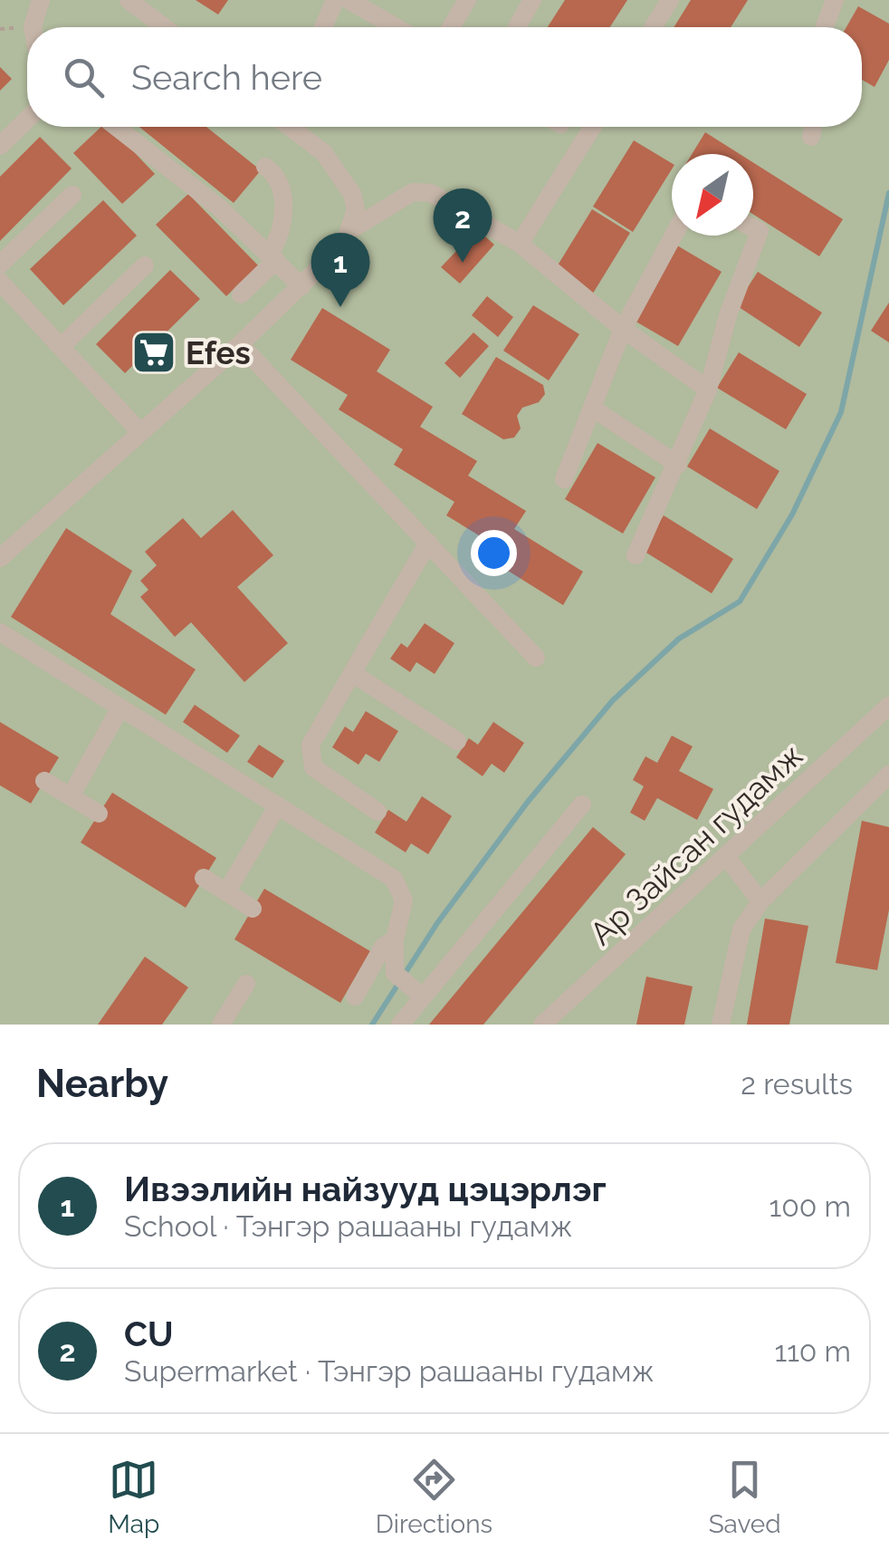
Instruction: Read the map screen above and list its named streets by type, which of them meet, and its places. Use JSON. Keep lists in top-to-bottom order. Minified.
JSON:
{"streets":{"street":["Ар Зайсан гудамж"]},"places":{"supermarket":["Efes"]},"north":"bottom left","page":{"search":"Search here","pins":["2","1"],"heading":["Nearby","2 results"],"list":[{"mark":"1","name":"Ивээлийн найзууд цэцэрлэг","note":"School · Тэнгэр рашааны гудамж","value":"100 m"},{"mark":"2","name":"CU","note":"Supermarket · Тэнгэр рашааны гудамж","value":"110 m"}],"nav":["Map","Directions","Saved"]}}
